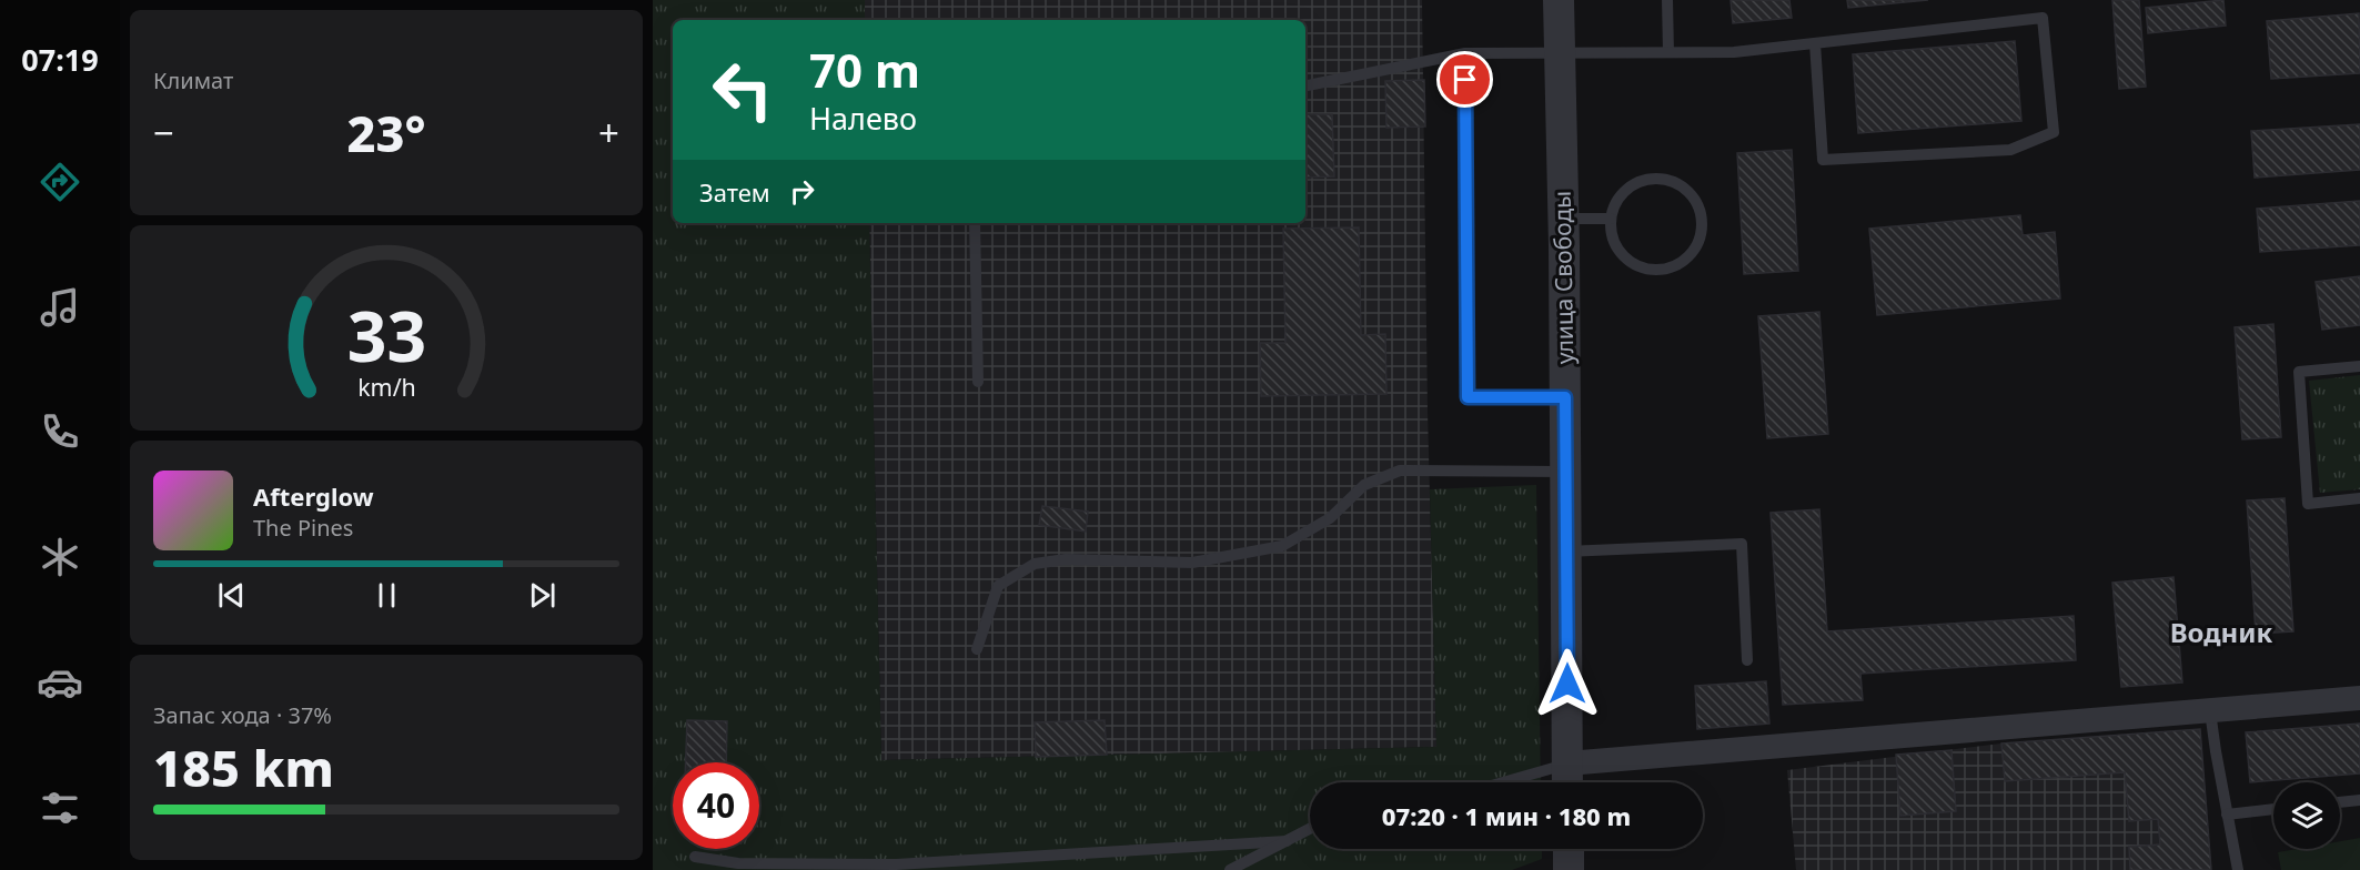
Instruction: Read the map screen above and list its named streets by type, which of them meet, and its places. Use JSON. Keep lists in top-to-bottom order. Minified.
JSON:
{"streets":{"street":["улица Свободы"]},"districts":["Водник"],"page":{"tabs":"07:19","tile":["Климат",["Запас хода · 37%","185 km"]],"turn":["70 m","Налево"],"heat":["−","23°","+"],"then":"Затем","song":["Afterglow","The Pines"],"limit":"40","trip":"07:20 · 1 мин · 180 m","gauge":["33","km/h"]}}
